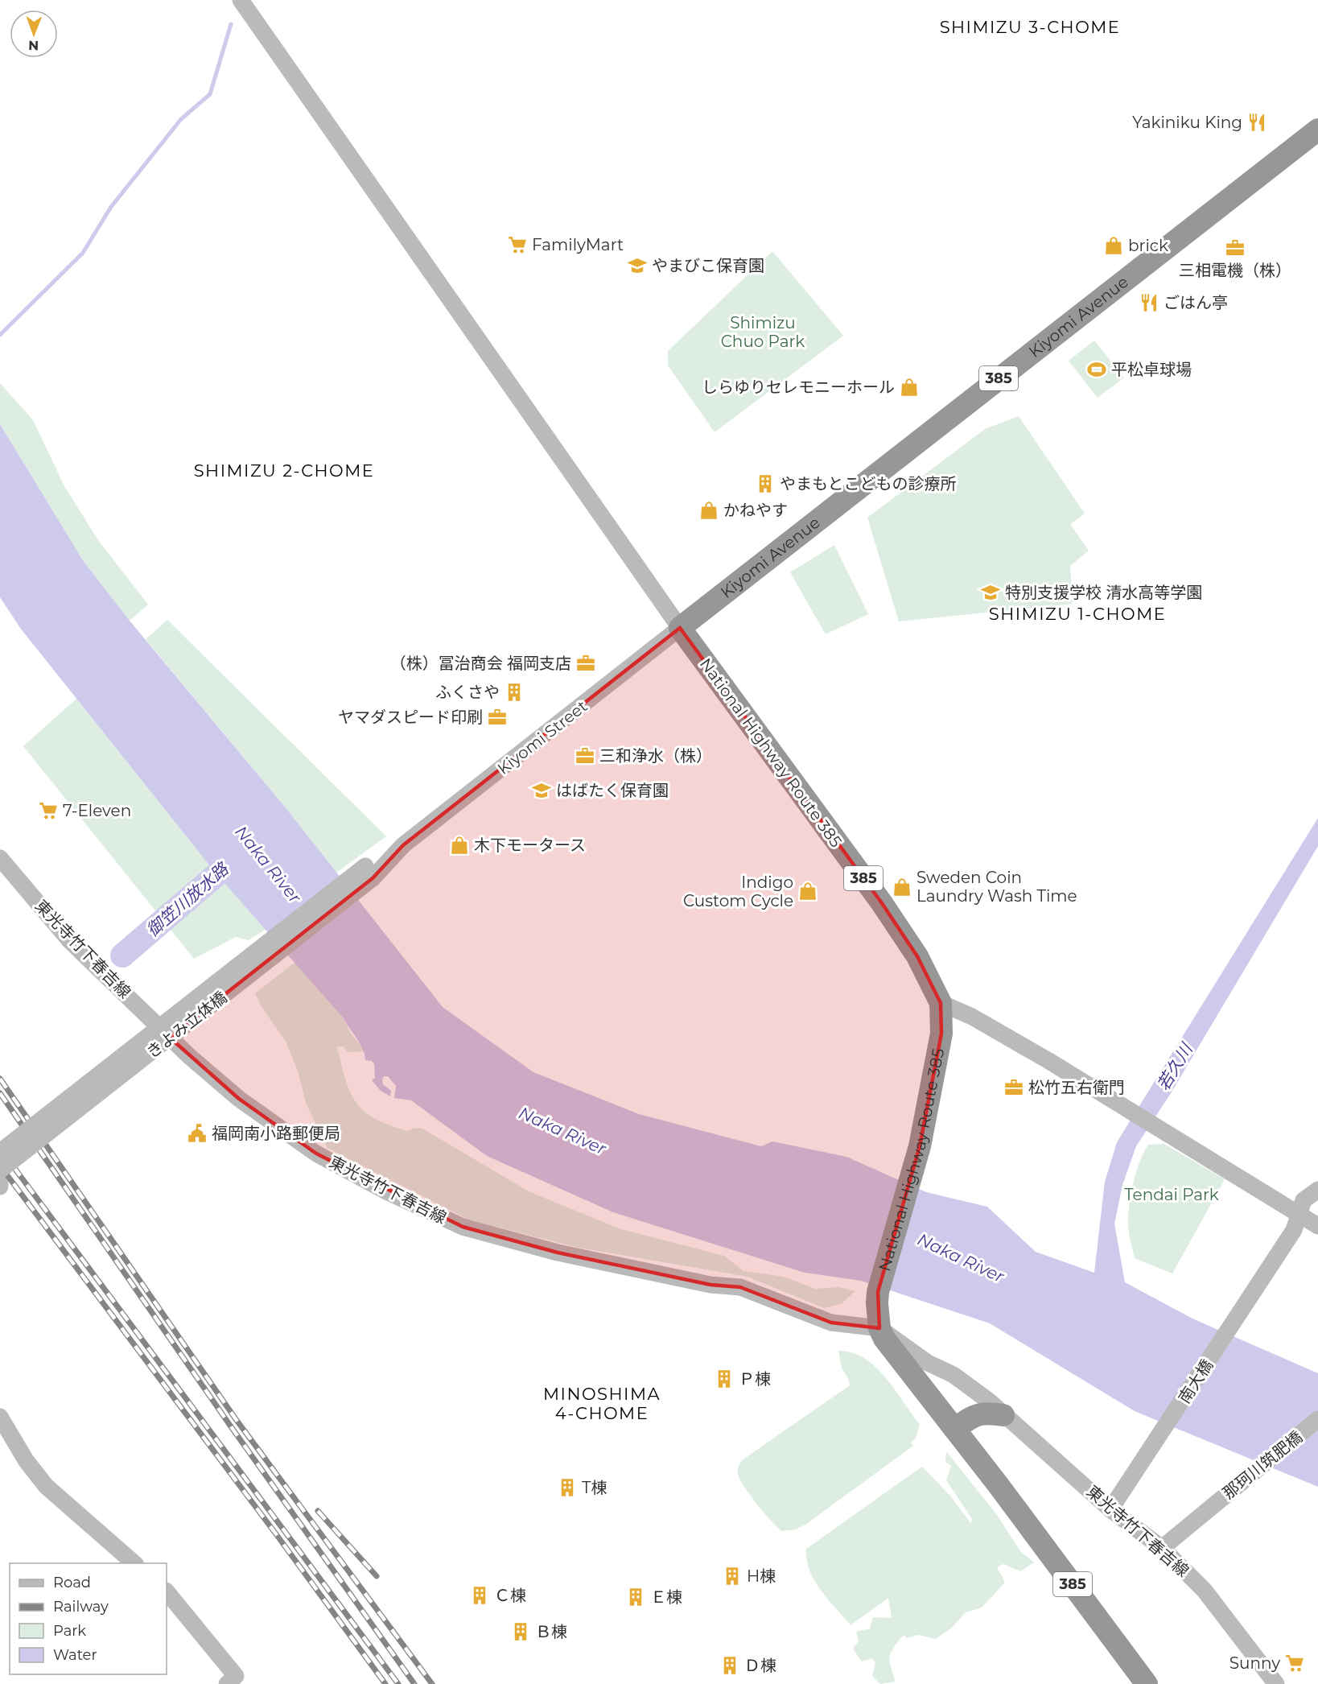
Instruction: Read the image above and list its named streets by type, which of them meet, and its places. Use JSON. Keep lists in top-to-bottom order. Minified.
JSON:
{"streets":{"highway":["Kiyomi Avenue","385","National Highway Route 385"],"street":["Kiyomi Street","東光寺竹下春吉線","きよみ立体橋","南大橋","那珂川筑肥橋"]},"crossings":[["Kiyomi Avenue","Kiyomi Street"],["Kiyomi Avenue","National Highway Route 385"],["Kiyomi Street","National Highway Route 385"],["Kiyomi Street","きよみ立体橋"],["National Highway Route 385","東光寺竹下春吉線"],["東光寺竹下春吉線","南大橋"],["東光寺竹下春吉線","那珂川筑肥橋"]],"districts":["SHIMIZU 3-CHOME","SHIMIZU 2-CHOME","SHIMIZU 1-CHOME","MINOSHIMA 4-CHOME"],"water":["Naka River","御笠川放水路","若久川"],"parks":["Shimizu Chuo Park","Tendai Park"],"places":{"restaurant":["Yakiniku King","ごはん亭"],"supermarket":["FamilyMart","7-Eleven","Sunny"],"shop":["brick","しらゆりセレモニーホール","かねやす","木下モータース","Sweden Coin Laundry Wash Time","Indigo Custom Cycle"],"office":["三相電機（株）","（株）冨治商会 福岡支店","ヤマダスピード印刷","三和浄水（株）","松竹五右衛門"],"school or university":["やまびこ保育園","特別支援学校 清水高等学園","はばたく保育園"],"sports":["平松卓球場"],"building":["やまもとこどもの診療所","ふくさや","Ｐ棟","T棟","H棟","Ｃ棟","Ｅ棟","Ｂ棟","Ｄ棟"],"public building":["福岡南小路郵便局"]},"legend":["Road","Railway","Park","Water"],"north":"bottom"}
